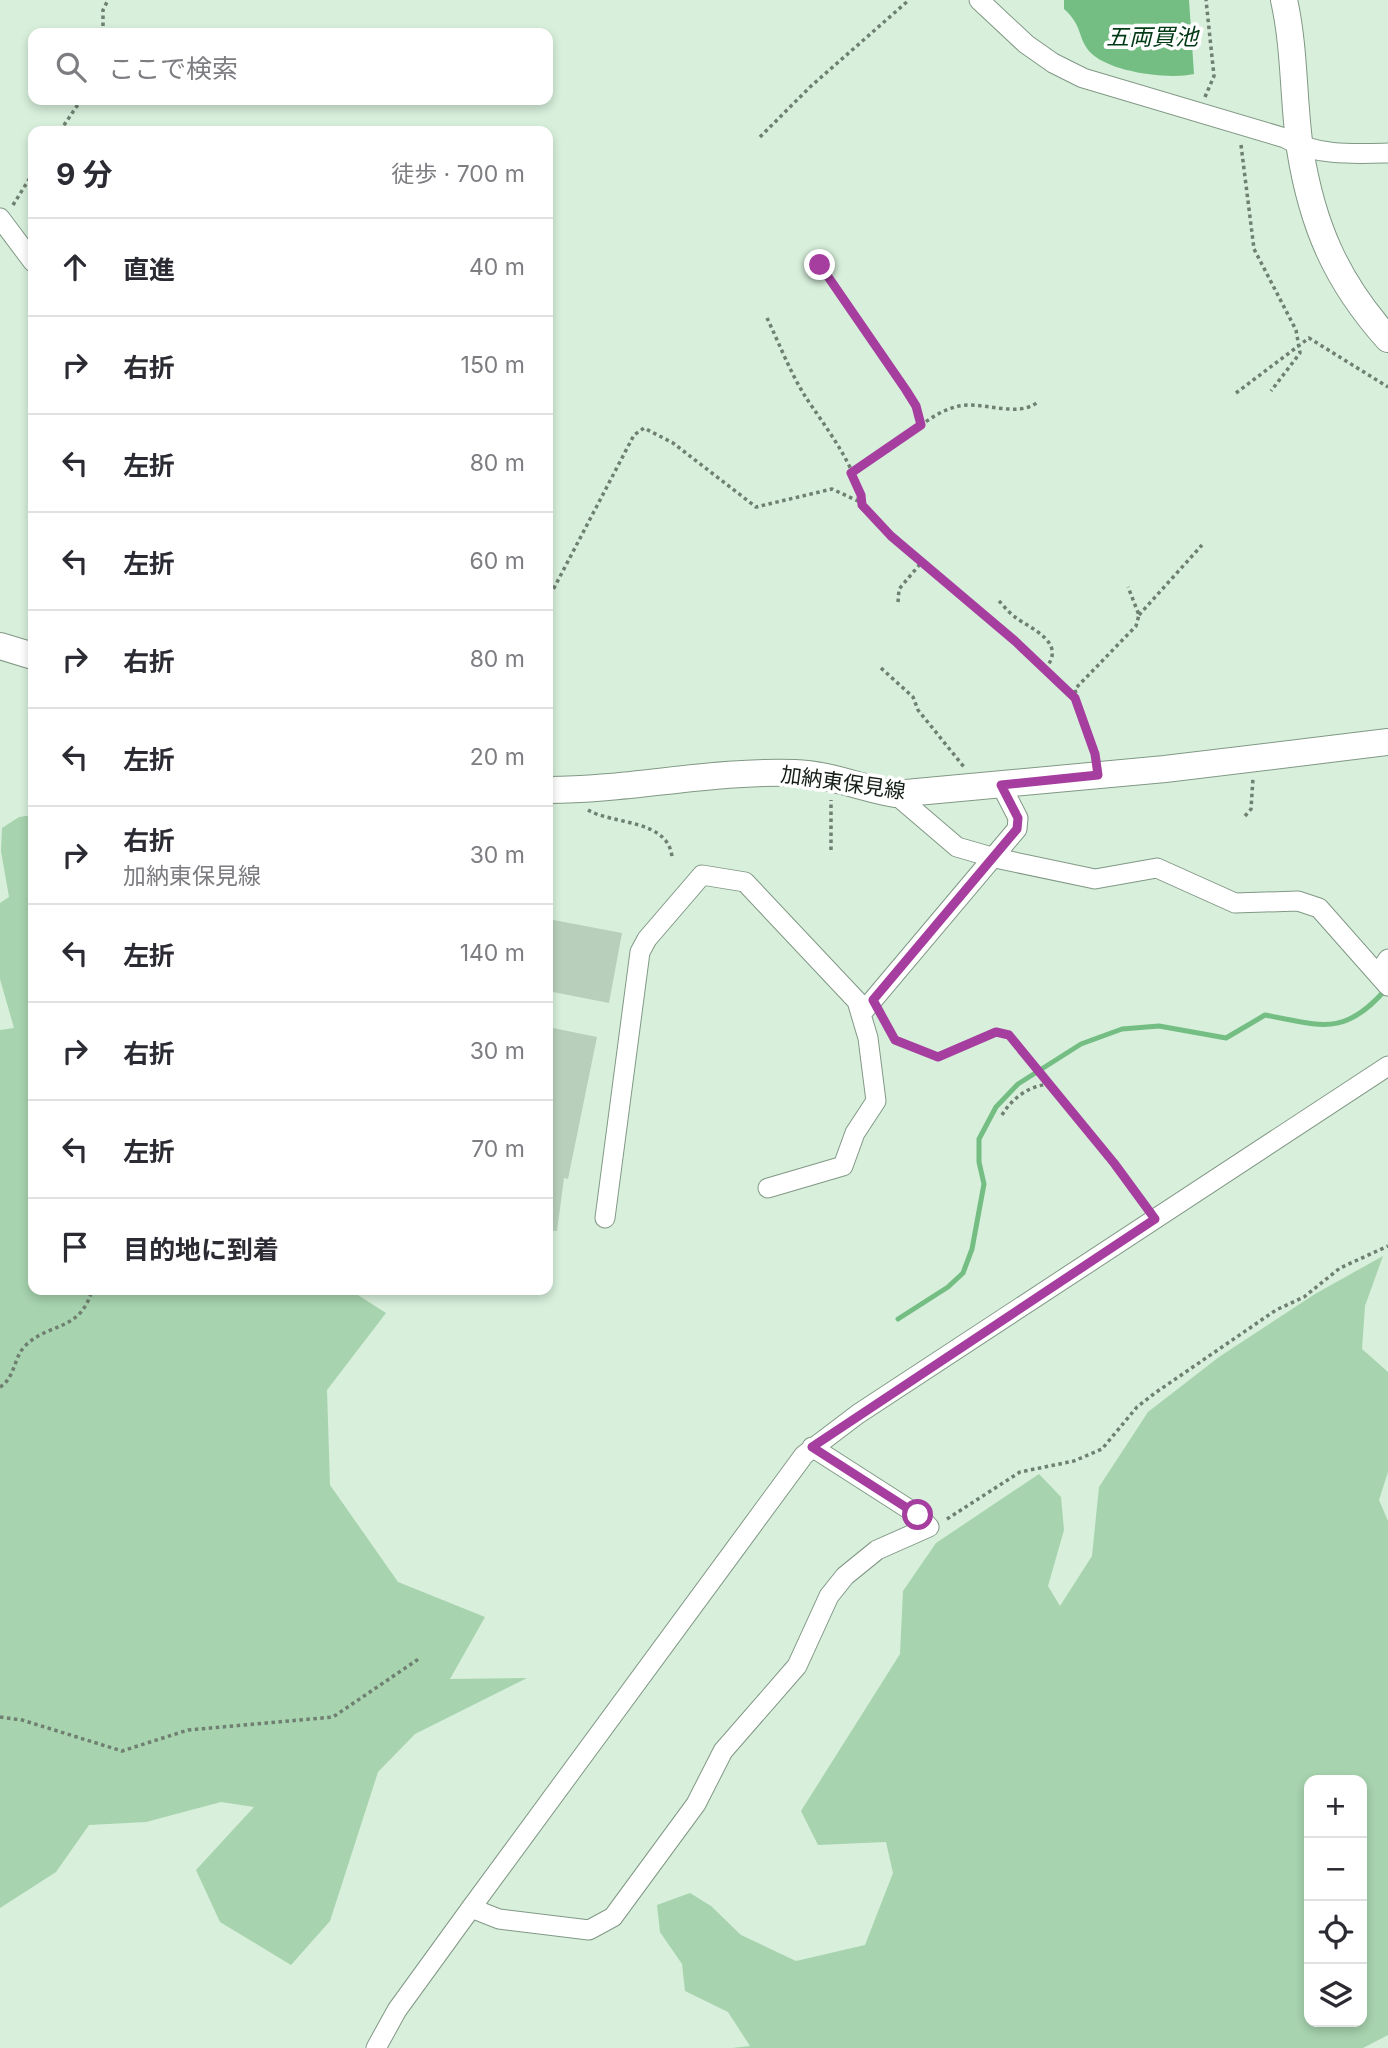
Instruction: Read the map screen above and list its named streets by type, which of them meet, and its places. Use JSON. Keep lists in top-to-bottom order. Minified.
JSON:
{"streets":{"main road":["加納東保見線"]},"water":["五両買池"],"page":{"search":"ここで検索","heading":["9 分","徒歩 · 700 m"],"list":[["直進","40 m"],["右折","150 m"],["左折","80 m"],["左折","60 m"],["右折","80 m"],["左折","20 m"],["右折","加納東保見線","30 m"],["左折","140 m"],["右折","30 m"],["左折","70 m"],"目的地に到着"],"map_buttons":["+","−"]}}
